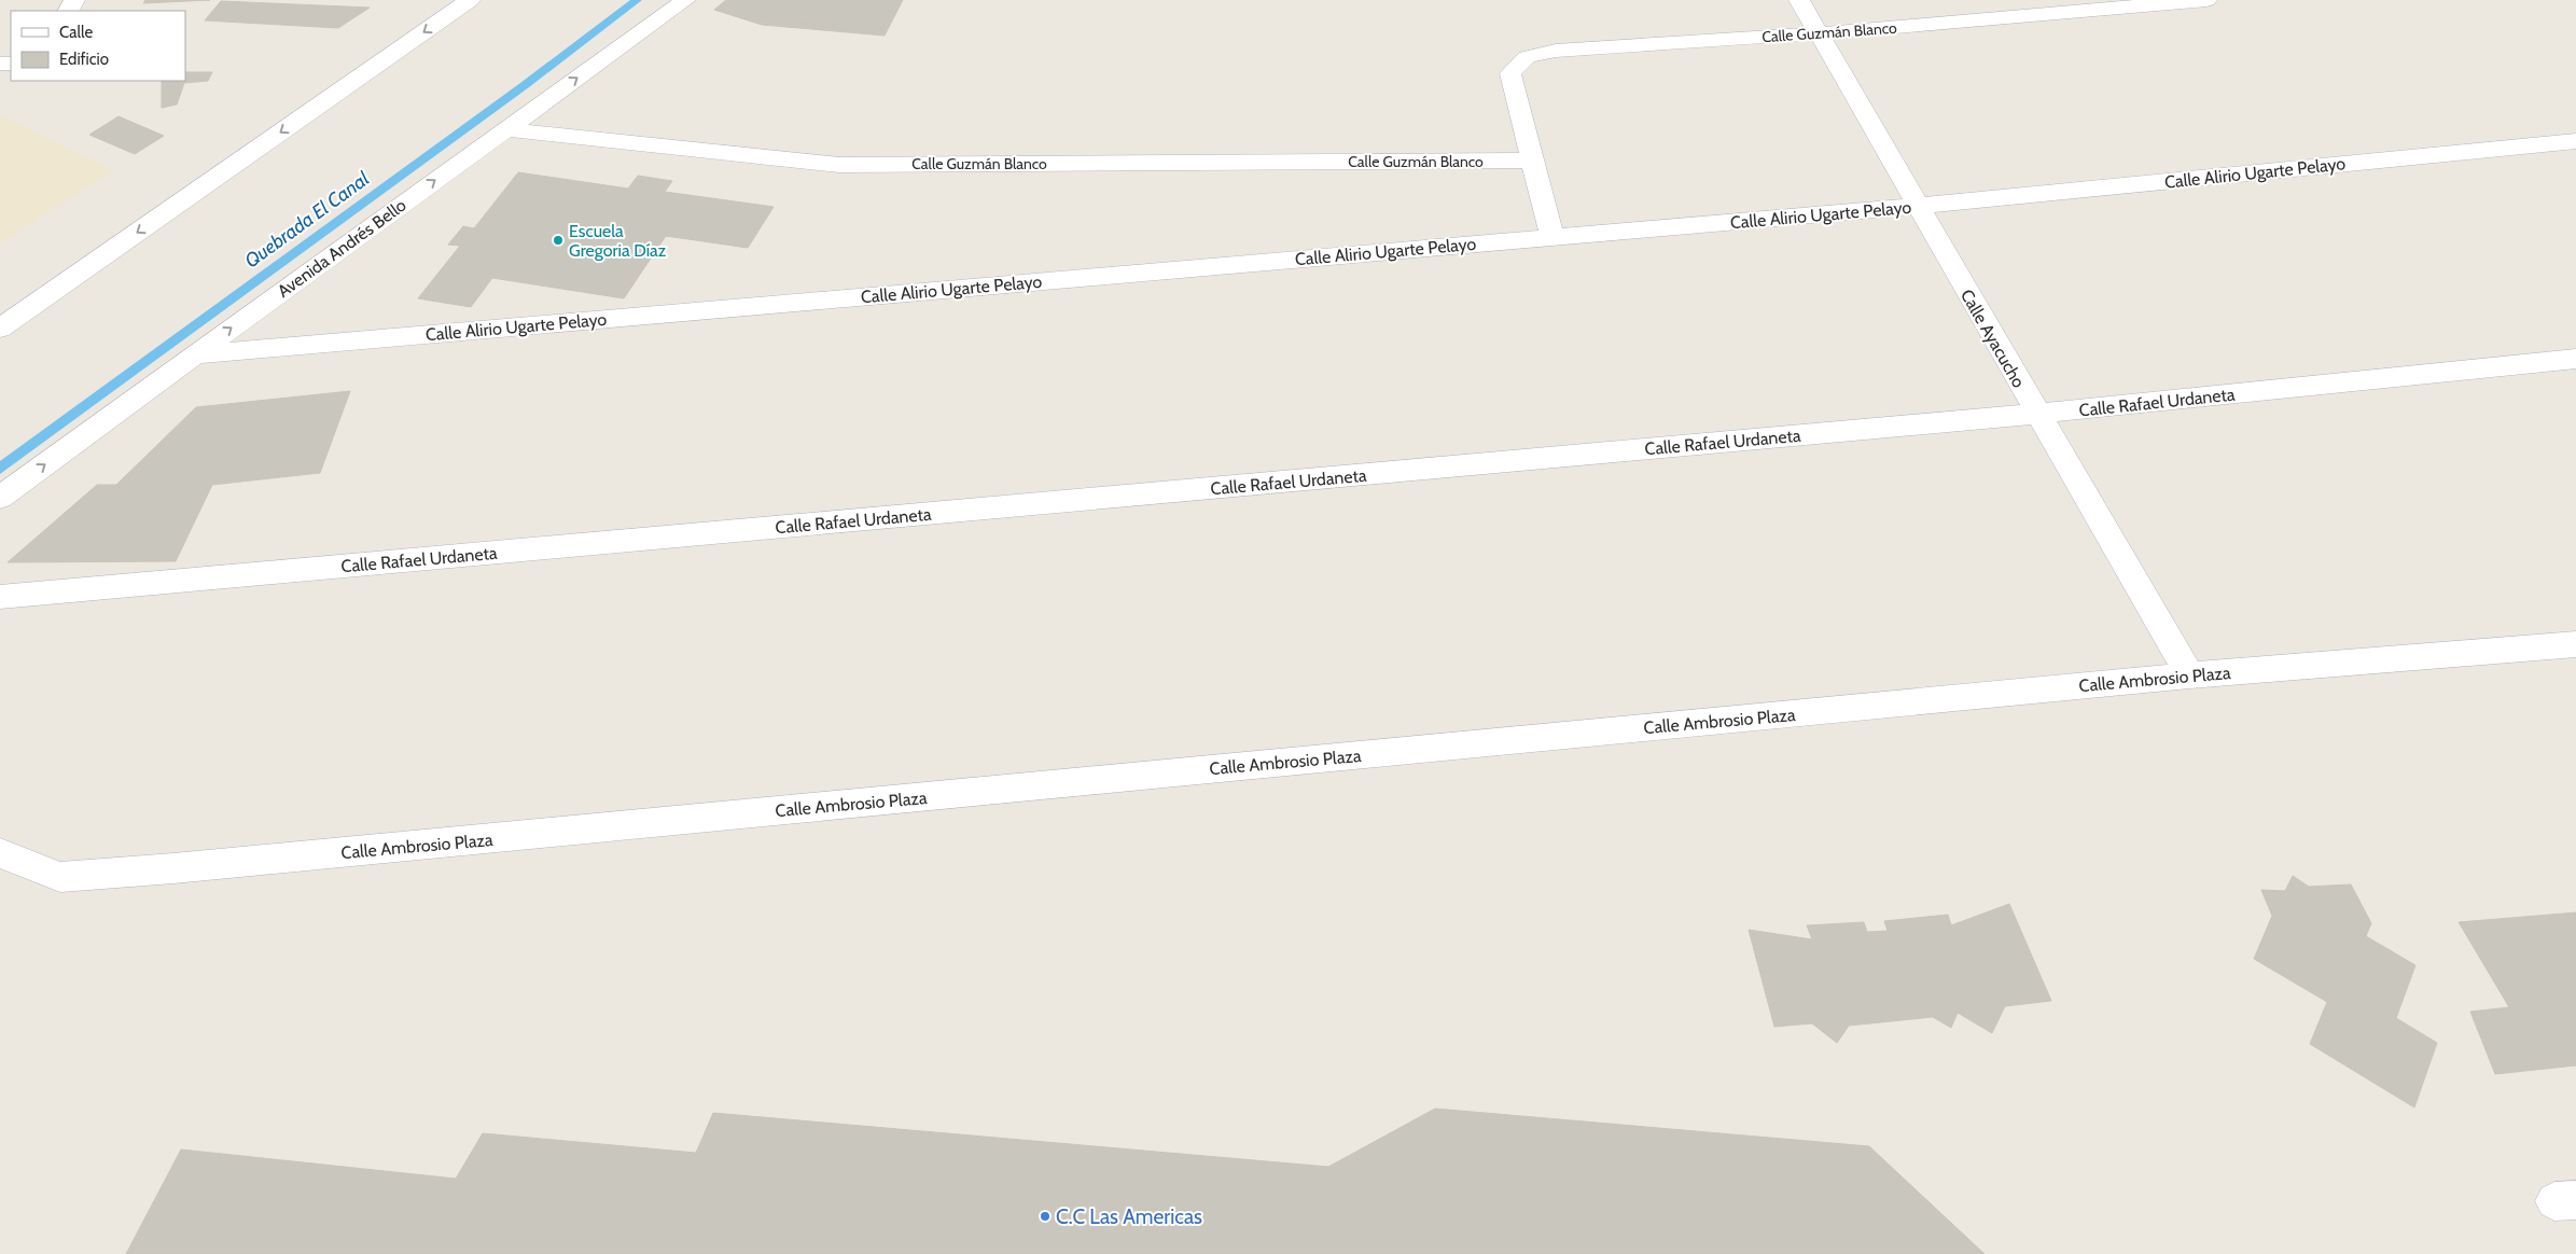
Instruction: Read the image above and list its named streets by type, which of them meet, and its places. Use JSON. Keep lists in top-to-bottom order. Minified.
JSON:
{"streets":{"street":["Calle Guzmán Blanco","Calle Alirio Ugarte Pelayo","Avenida Andrés Bello","Calle Ayacucho","Calle Rafael Urdaneta","Calle Ambrosio Plaza"]},"crossings":[["Calle Guzmán Blanco","Avenida Andrés Bello"],["Calle Guzmán Blanco","Calle Ayacucho"],["Calle Alirio Ugarte Pelayo","Avenida Andrés Bello"],["Calle Alirio Ugarte Pelayo","Calle Ayacucho"],["Calle Ayacucho","Calle Rafael Urdaneta"],["Calle Ayacucho","Calle Ambrosio Plaza"]],"water":["Quebrada El Canal"],"places":["Escuela Gregoria Díaz","C.C Las Americas"],"legend":["Calle","Edificio"]}
